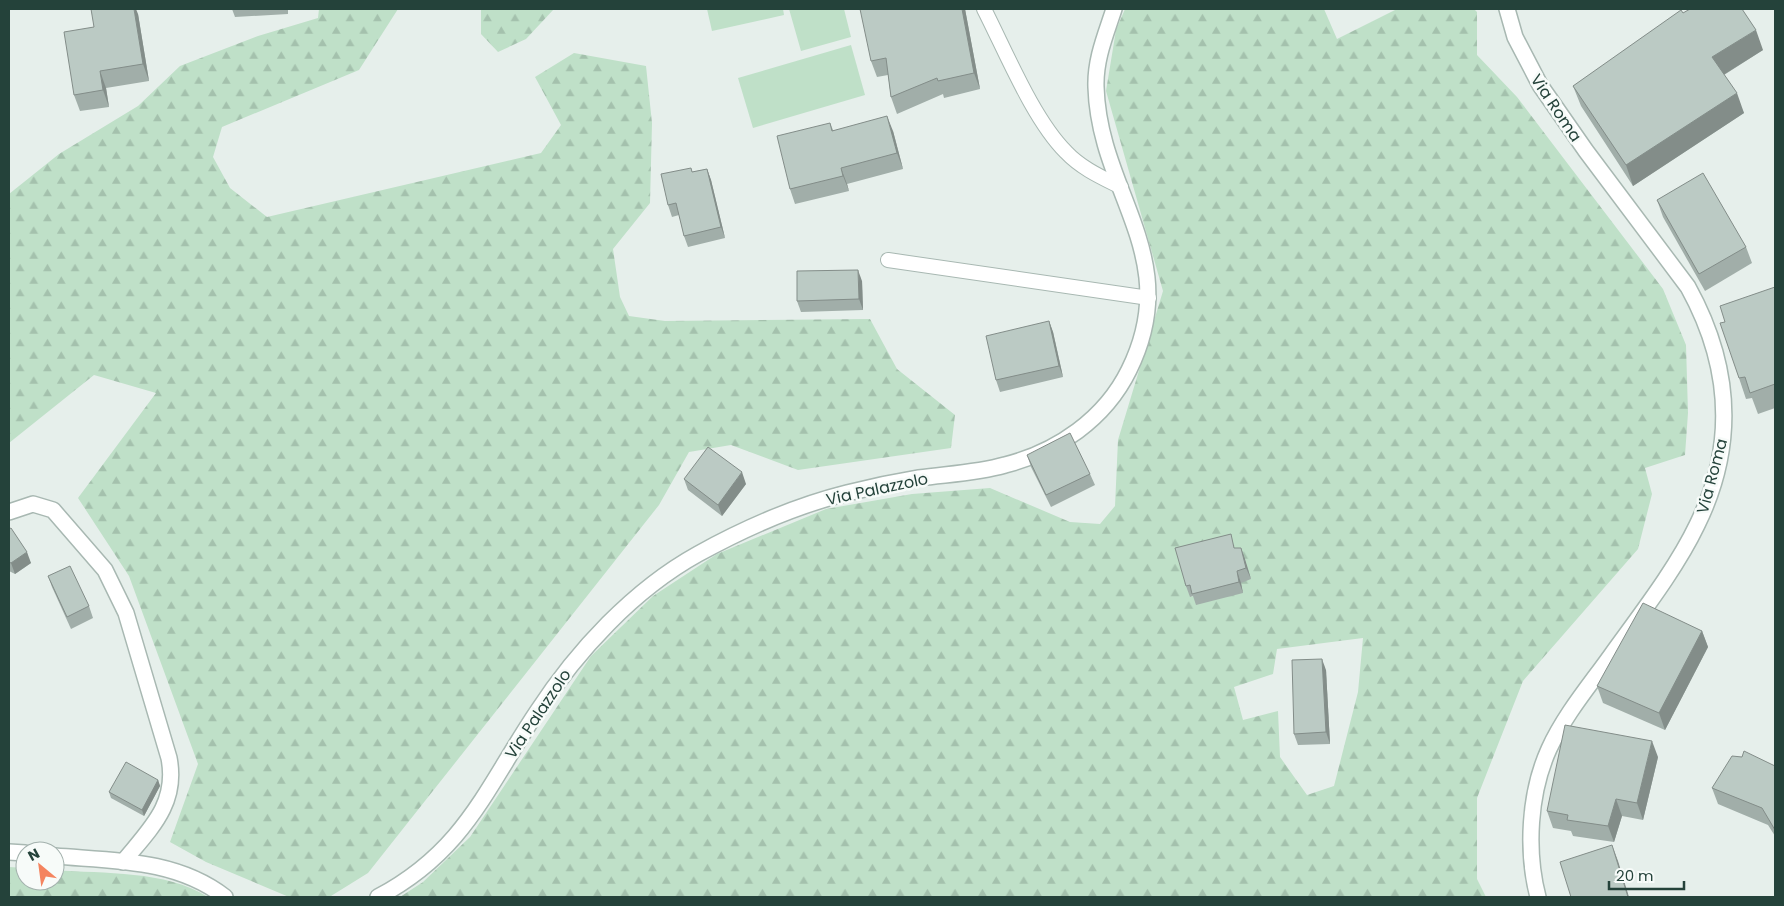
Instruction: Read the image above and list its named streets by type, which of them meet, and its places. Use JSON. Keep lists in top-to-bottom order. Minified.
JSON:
{"streets":{"street":["Via Roma","Via Palazzolo"]},"scale_bar":"20 m","north":"top left"}
